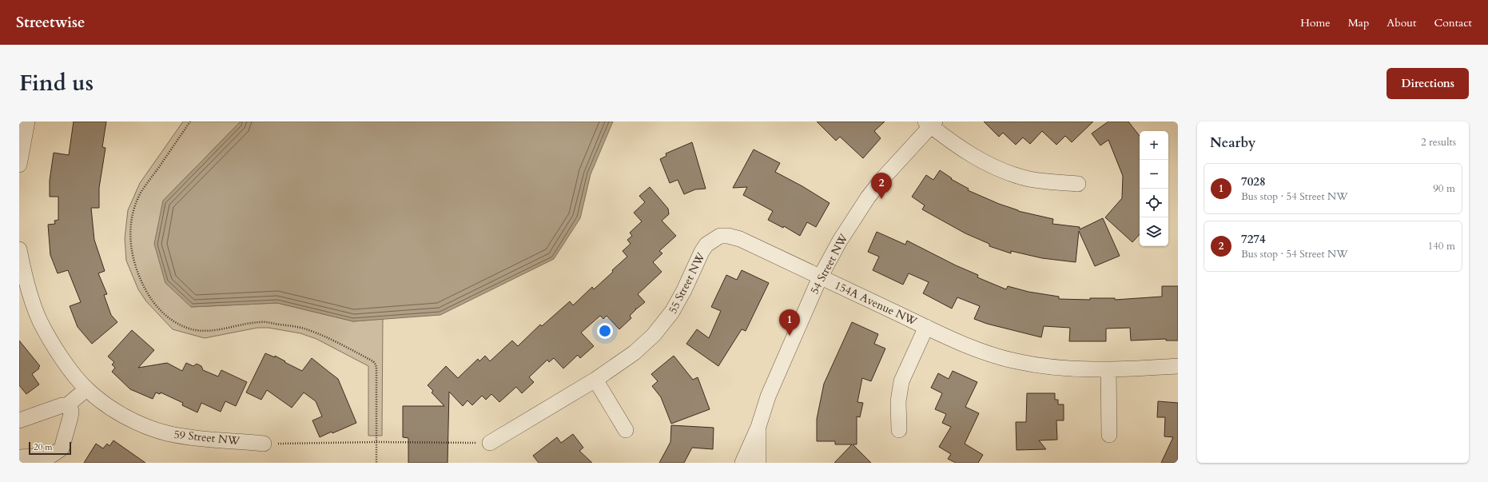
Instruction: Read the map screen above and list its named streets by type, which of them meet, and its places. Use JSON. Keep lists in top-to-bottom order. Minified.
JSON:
{"streets":{"street":["54 Street NW","55 Street NW","154A Avenue NW","59 Street NW"]},"crossings":[["54 Street NW","154A Avenue NW"],["55 Street NW","154A Avenue NW"]],"scale_bar":"20 m","page":{"header":"Streetwise","nav":["Home","Map","About","Contact"],"title":"Find us","buttons":"Directions","heading":["Nearby","2 results"],"map_buttons":["+","−"],"list":[{"mark":"1","name":"7028","note":"Bus stop · 54 Street NW","value":"90 m"},{"mark":"2","name":"7274","note":"Bus stop · 54 Street NW","value":"140 m"}],"pins":["2","1"],"scale":"20 m"}}
